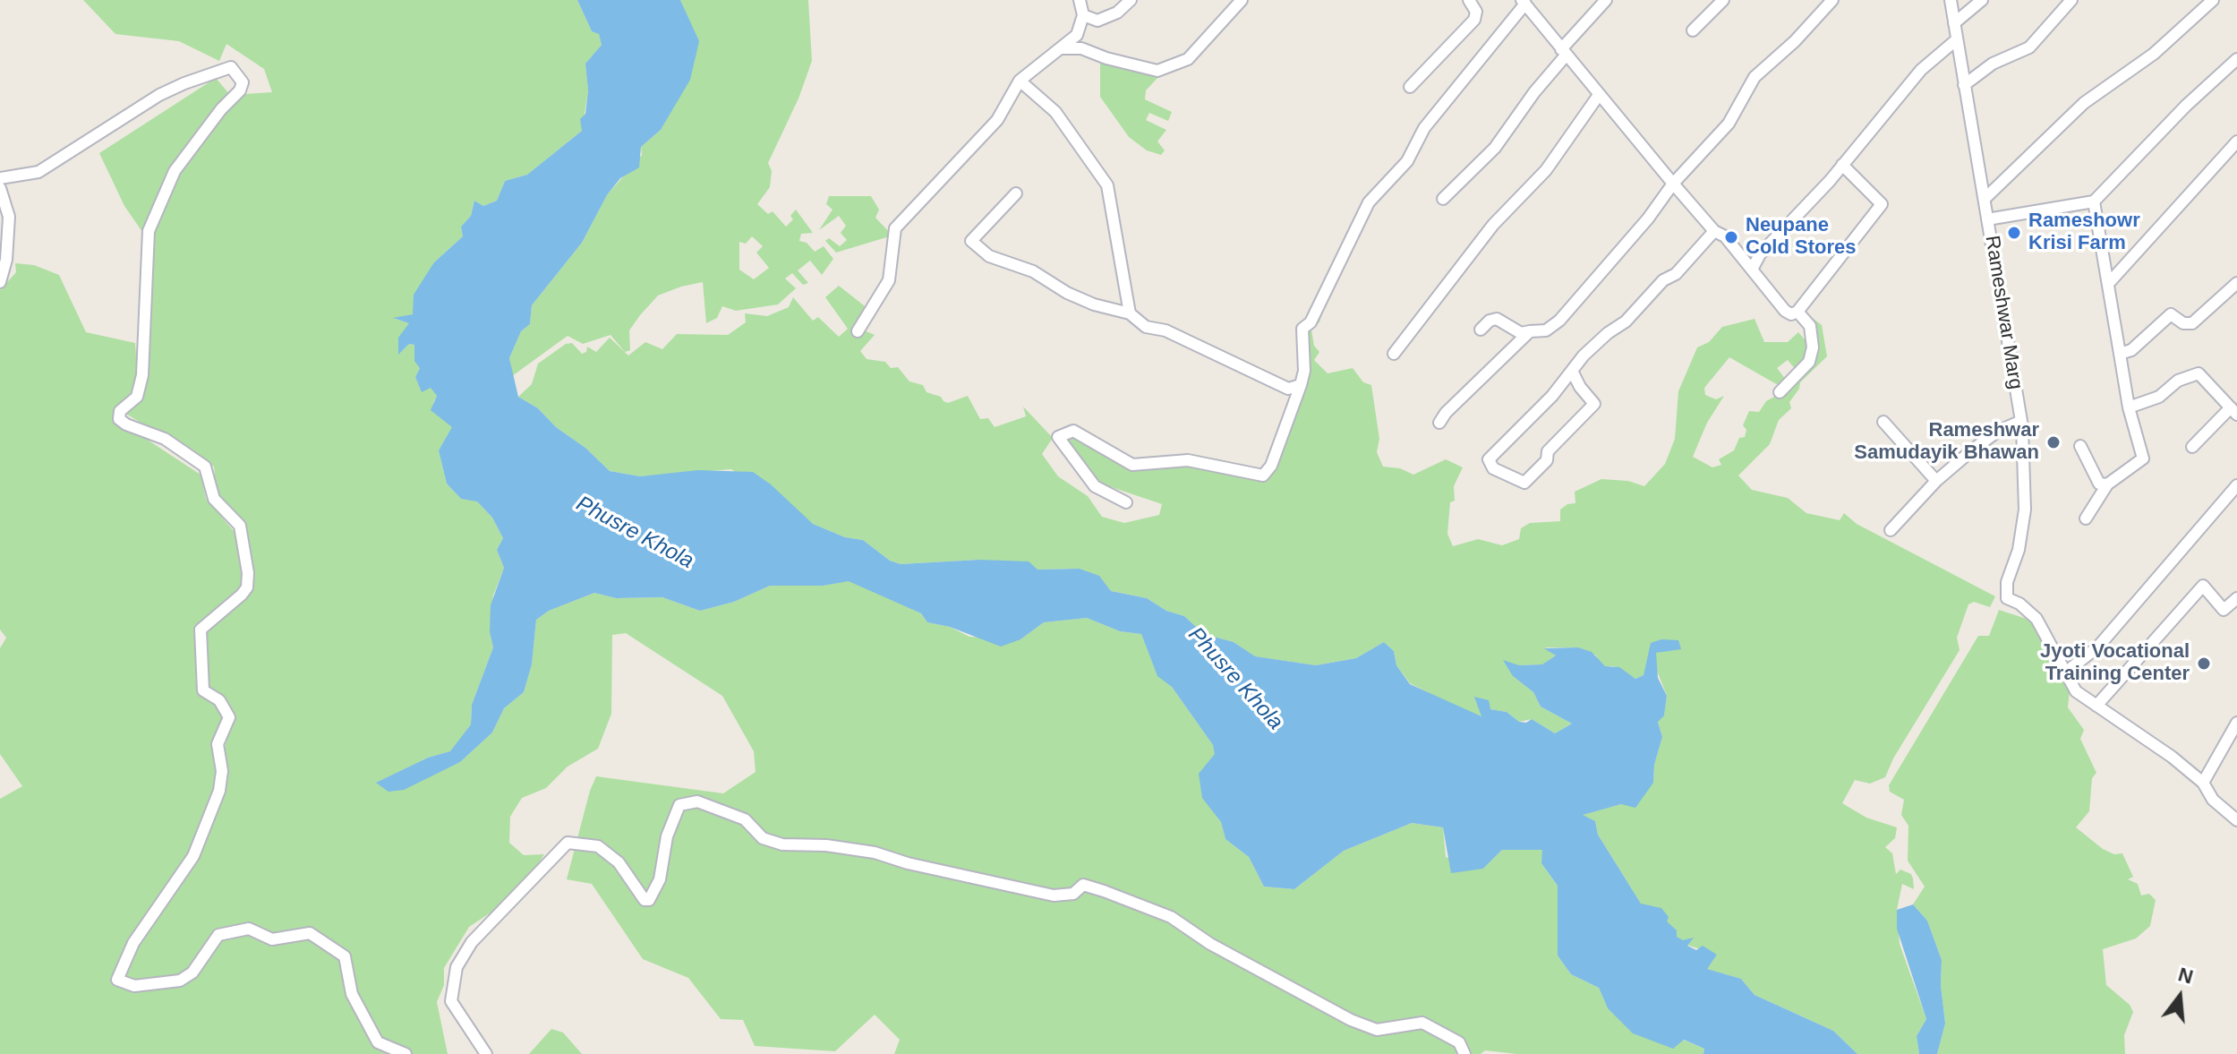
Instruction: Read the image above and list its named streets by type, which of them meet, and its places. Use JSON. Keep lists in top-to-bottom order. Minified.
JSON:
{"streets":{"street":["Rameshwar Marg"]},"water":["Phusre Khola"],"places":["Rameshowr Krisi Farm","Neupane Cold Stores","Rameshwar Samudayik Bhawan","Jyoti Vocational Training Center"],"north":"top"}
